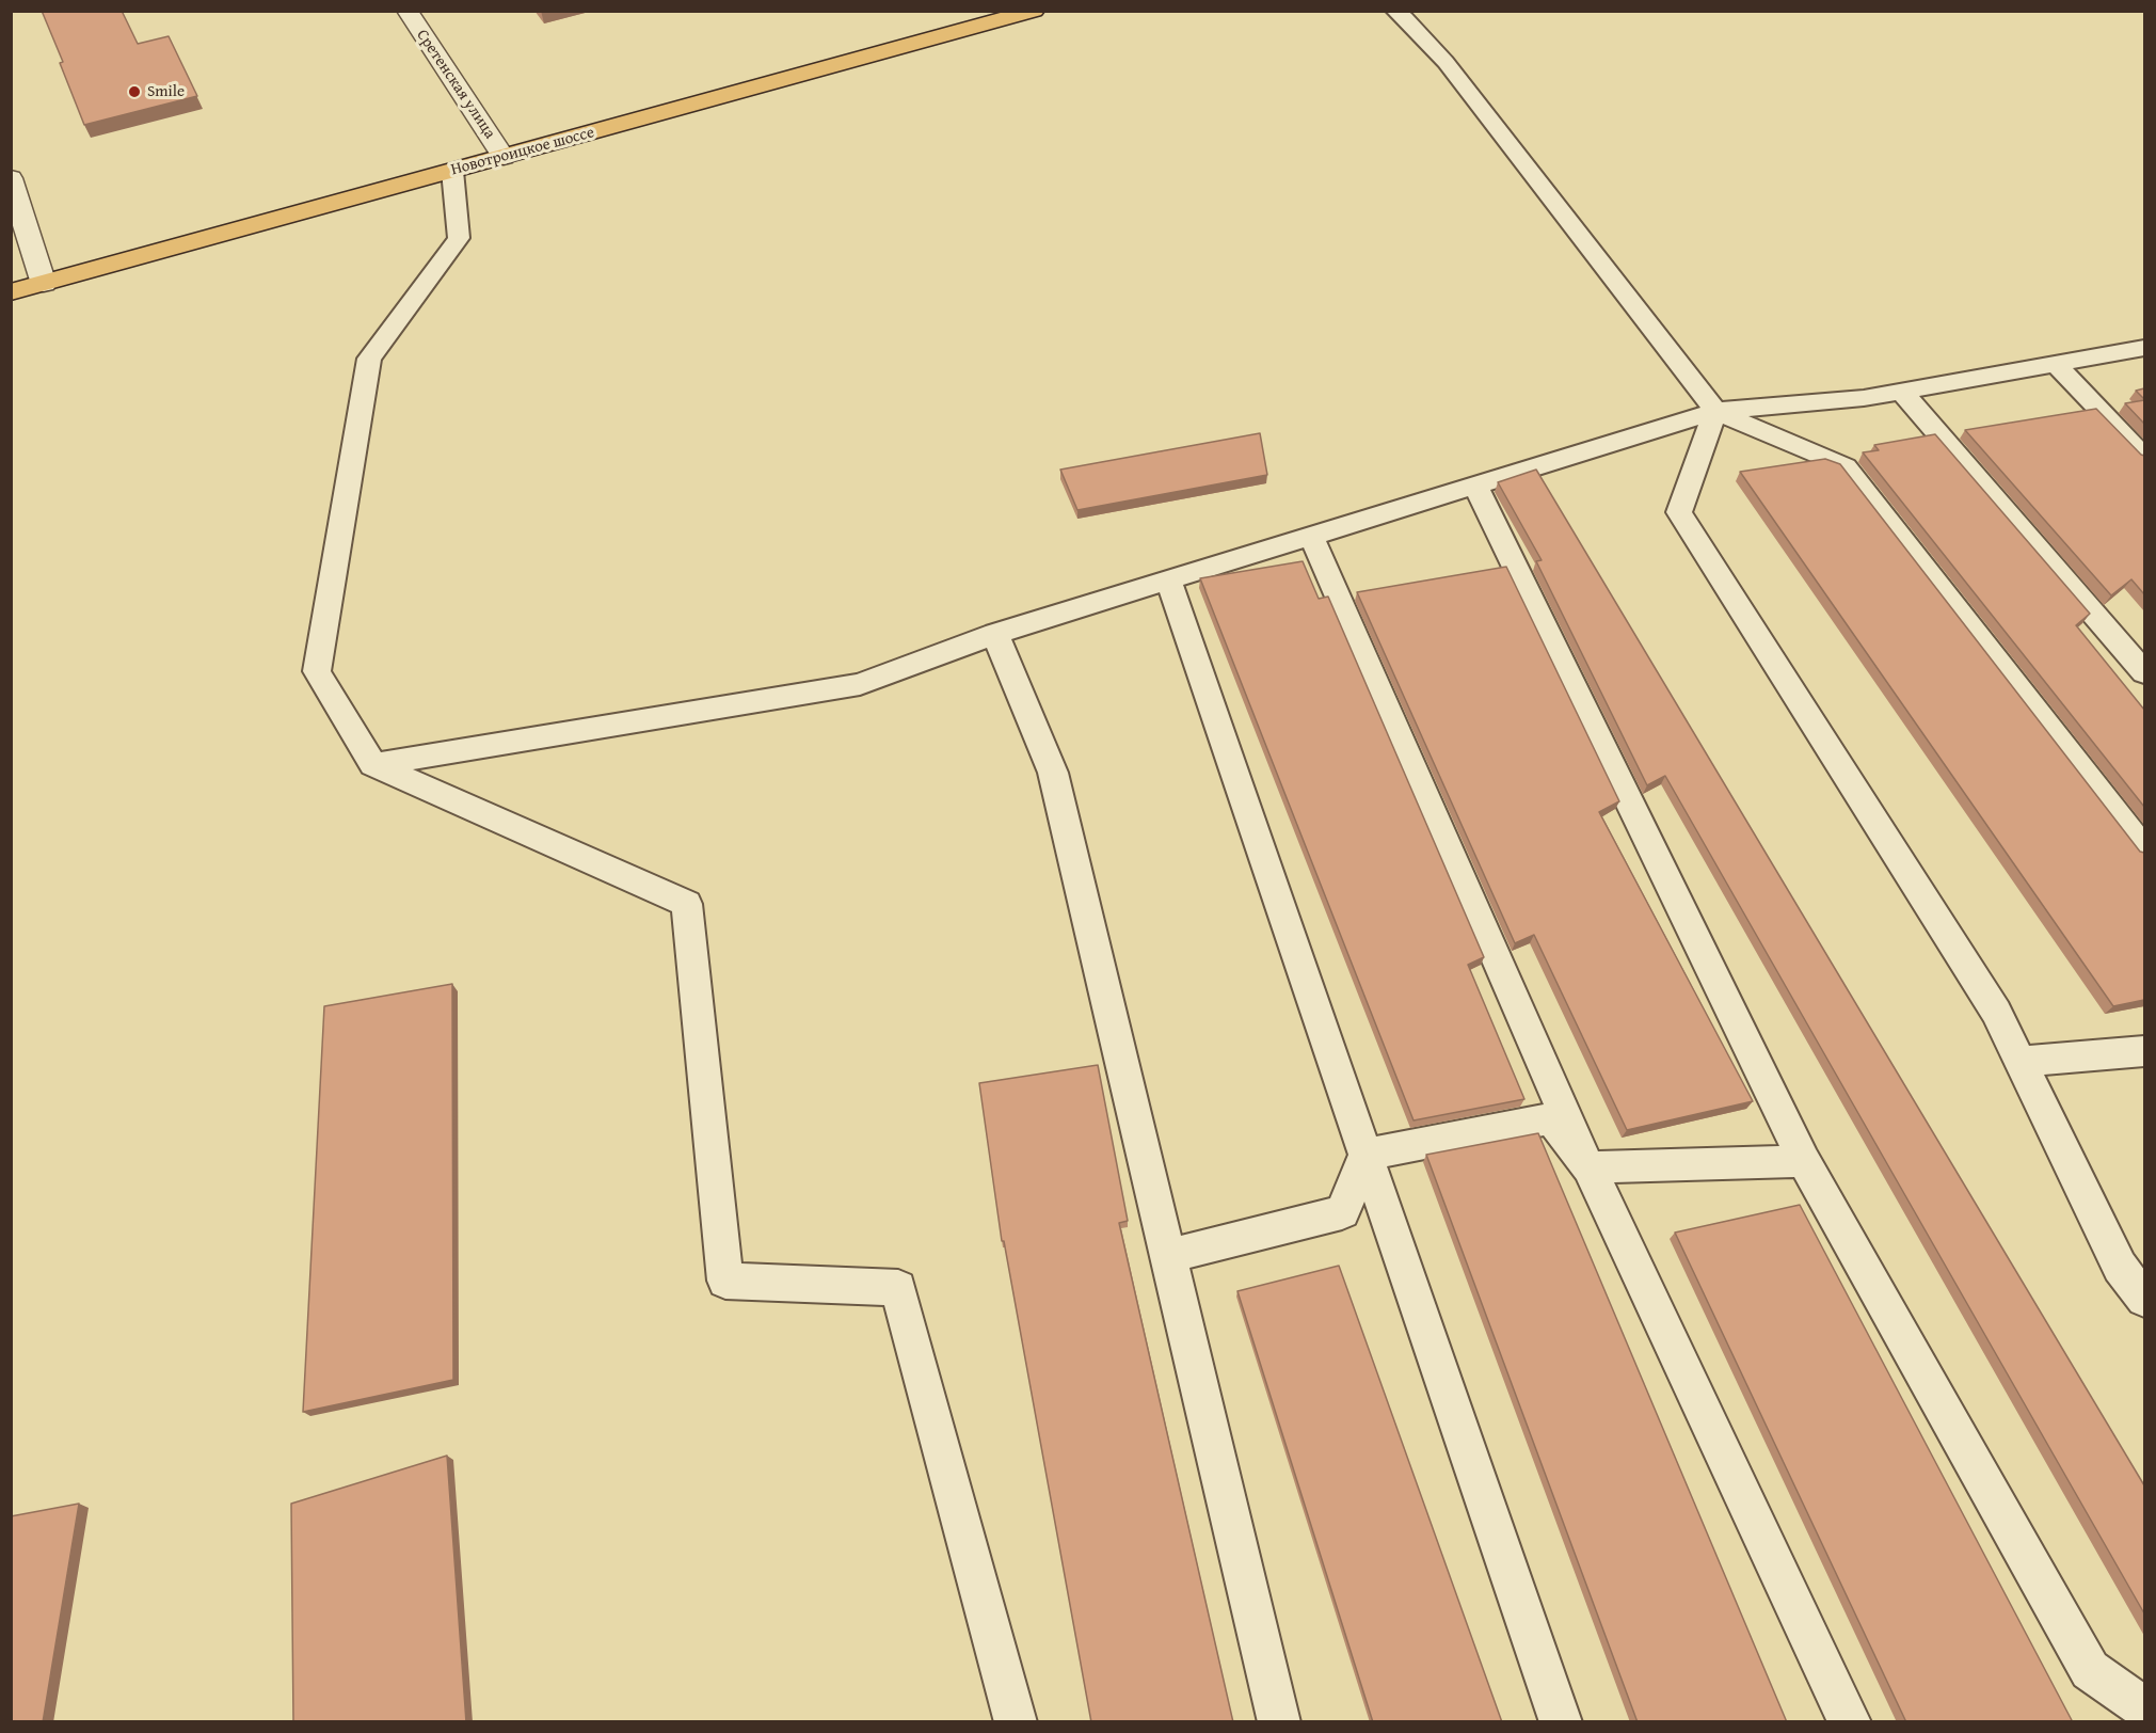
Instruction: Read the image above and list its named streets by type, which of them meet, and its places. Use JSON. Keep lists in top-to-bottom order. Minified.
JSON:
{"streets":{"main road":["Новотроицкое шоссе"],"street":["Сретенская улица"]},"crossings":[["Сретенская улица","Новотроицкое шоссе"]],"places":["Smile"]}
